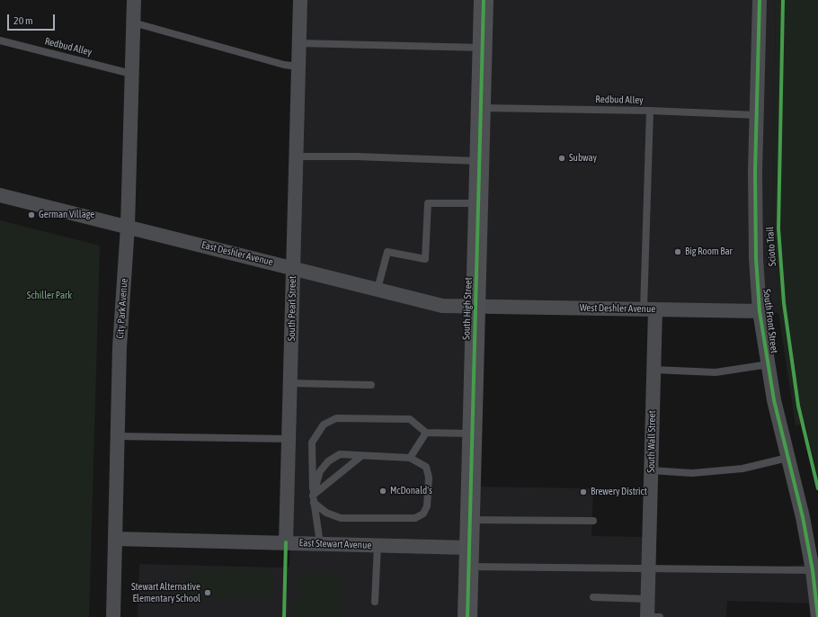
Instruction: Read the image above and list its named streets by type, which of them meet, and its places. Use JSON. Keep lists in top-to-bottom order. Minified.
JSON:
{"streets":{"main road":["South High Street"],"street":["East Deshler Avenue","City Park Avenue","South Pearl Street","West Deshler Avenue","South Front Street","South Wall Street","East Stewart Avenue"],"lane":["Redbud Alley"],"cycle path":["Scioto Trail"]},"crossings":[["Redbud Alley","City Park Avenue"],["Redbud Alley","South High Street"],["Redbud Alley","South Front Street"],["East Deshler Avenue","City Park Avenue"],["East Deshler Avenue","South Pearl Street"],["East Deshler Avenue","South High Street"],["East Deshler Avenue","West Deshler Avenue"],["City Park Avenue","East Stewart Avenue"],["South Pearl Street","East Stewart Avenue"],["South High Street","West Deshler Avenue"],["South High Street","East Stewart Avenue"],["West Deshler Avenue","South Front Street"],["West Deshler Avenue","South Wall Street"]],"parks":["Schiller Park"],"places":["Subway","German Village","Big Room Bar","McDonald's","Brewery District","Stewart Alternative Elementary School"],"scale_bar":"20 m"}
